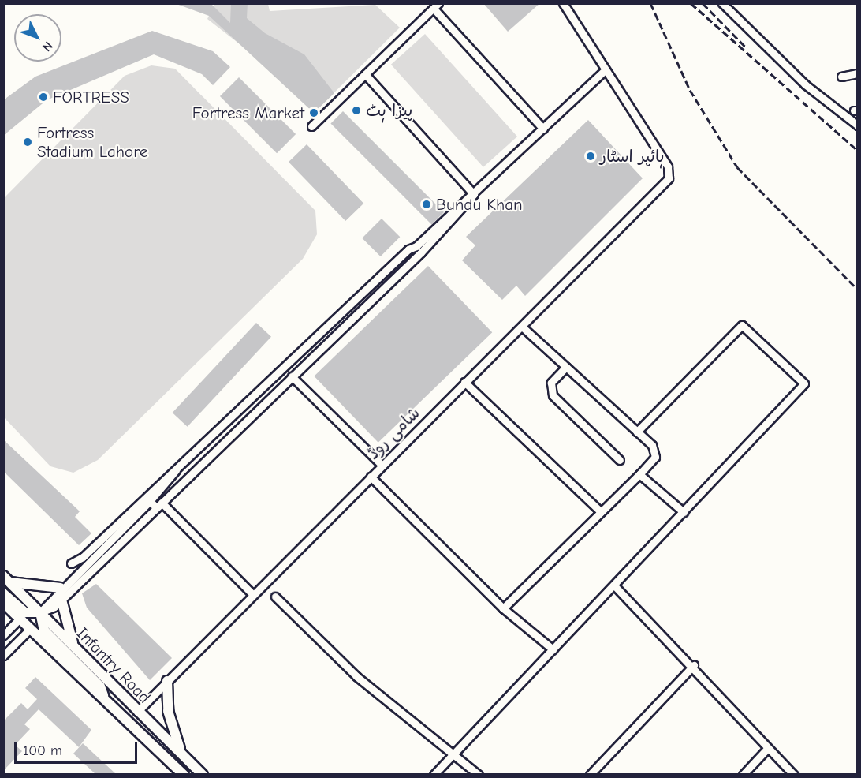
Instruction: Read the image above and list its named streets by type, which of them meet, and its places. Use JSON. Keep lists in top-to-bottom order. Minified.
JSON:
{"streets":{"main road":["Infantry Road"],"street":["شامی روڈ"]},"crossings":[["شامی روڈ","Infantry Road"]],"places":["FORTRESS","پیزا ہٹ","Fortress Market","Fortress Stadium Lahore","ہائپر اسٹار","Bundu Khan"],"scale_bar":"100 m","north":"bottom right"}
